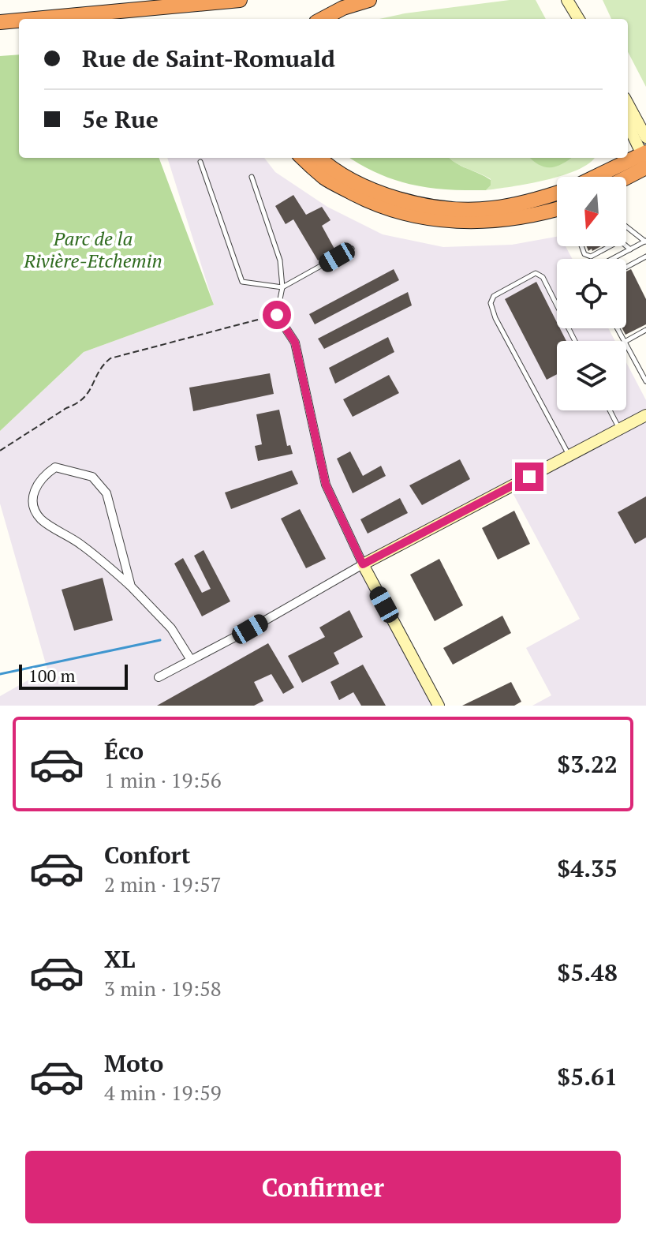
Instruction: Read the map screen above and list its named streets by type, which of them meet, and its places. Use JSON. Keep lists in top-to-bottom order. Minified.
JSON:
{"parks":["Parc de la Rivière-Etchemin"],"scale_bar":"100 m","north":"bottom","page":{"banner":["Rue de Saint-Romuald","5e Rue"],"scale":"100 m","list":[{"name":"Éco","note":"1 min · 19:56","value":"$3.22"},{"name":"Confort","note":"2 min · 19:57","value":"$4.35"},{"name":"XL","note":"3 min · 19:58","value":"$5.48"},{"name":"Moto","note":"4 min · 19:59","value":"$5.61"}],"buttons":"Confirmer"}}
